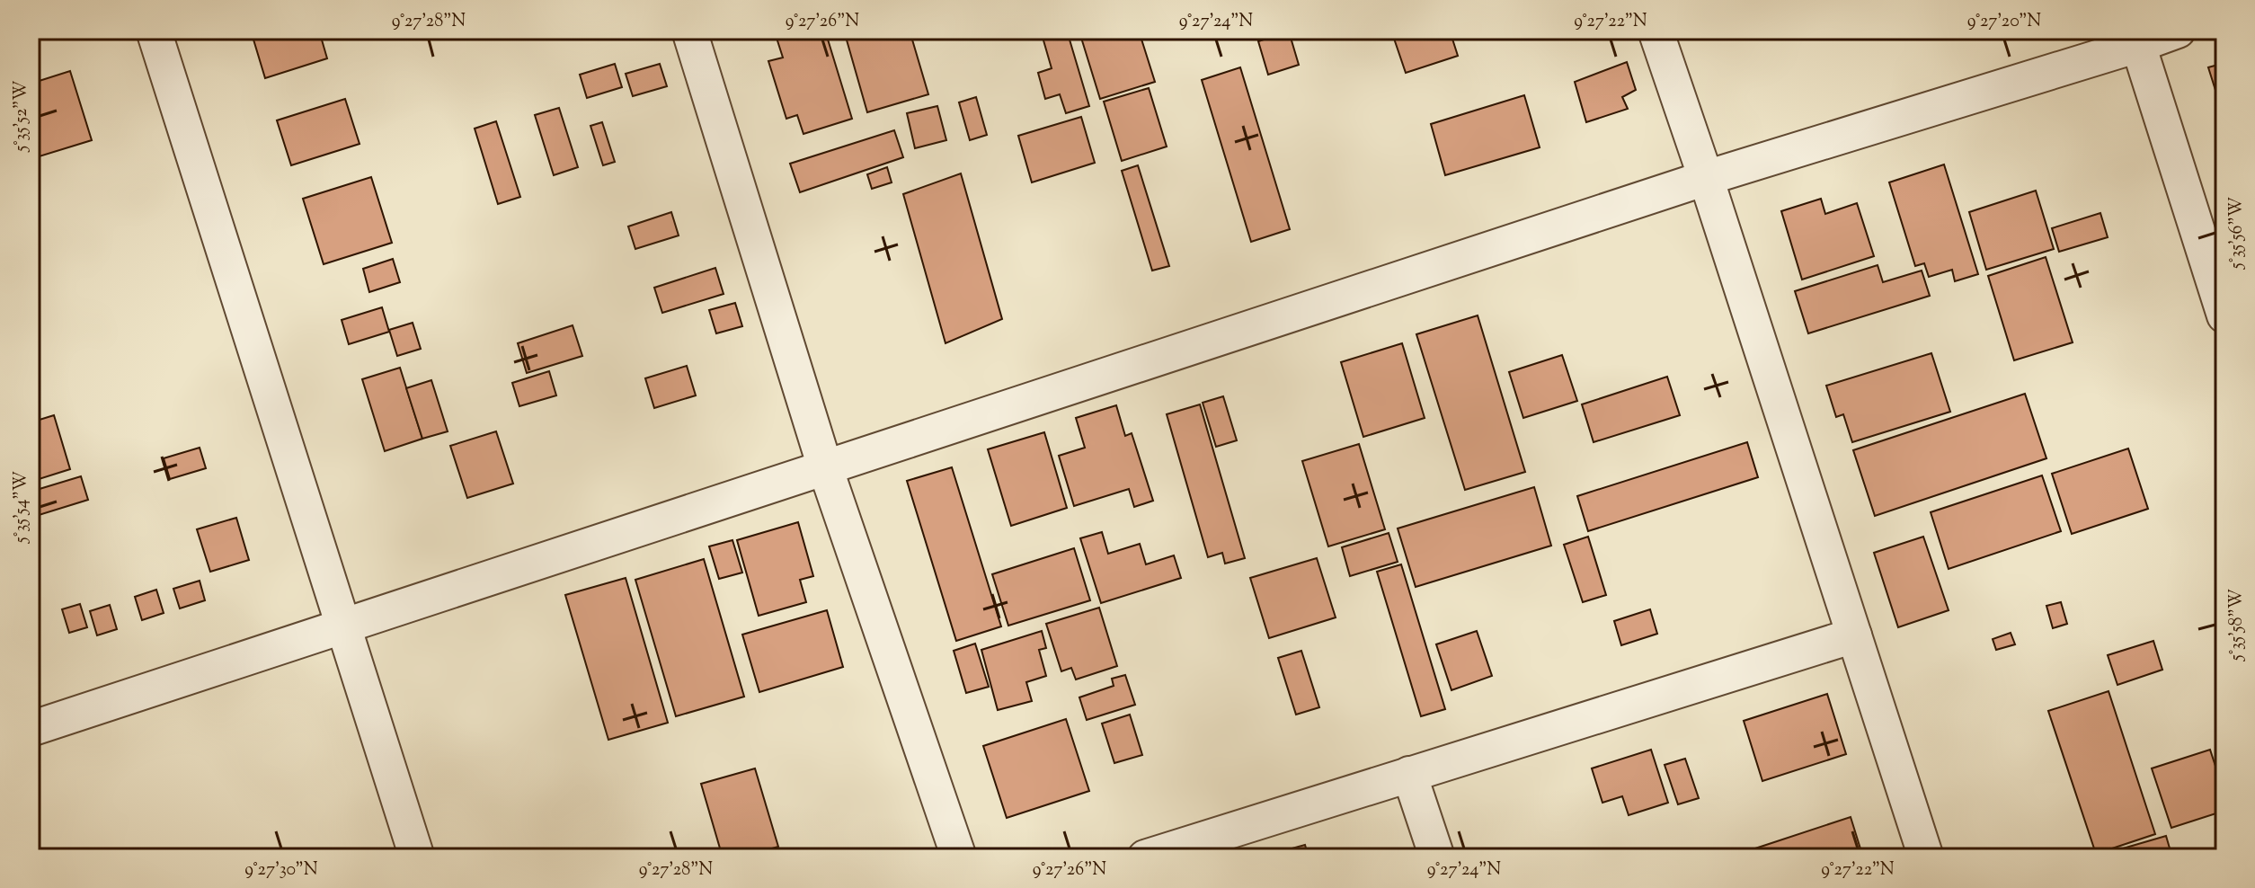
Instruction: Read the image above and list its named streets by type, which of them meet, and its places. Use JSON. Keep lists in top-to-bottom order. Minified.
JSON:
{"coordinates":["9°27'28\"N","9°27'26\"N","9°27'24\"N","9°27'22\"N","9°27'20\"N","5°35'52\"W","5°35'56\"W","5°35'54\"W","5°35'58\"W","9°27'30\"N"]}
